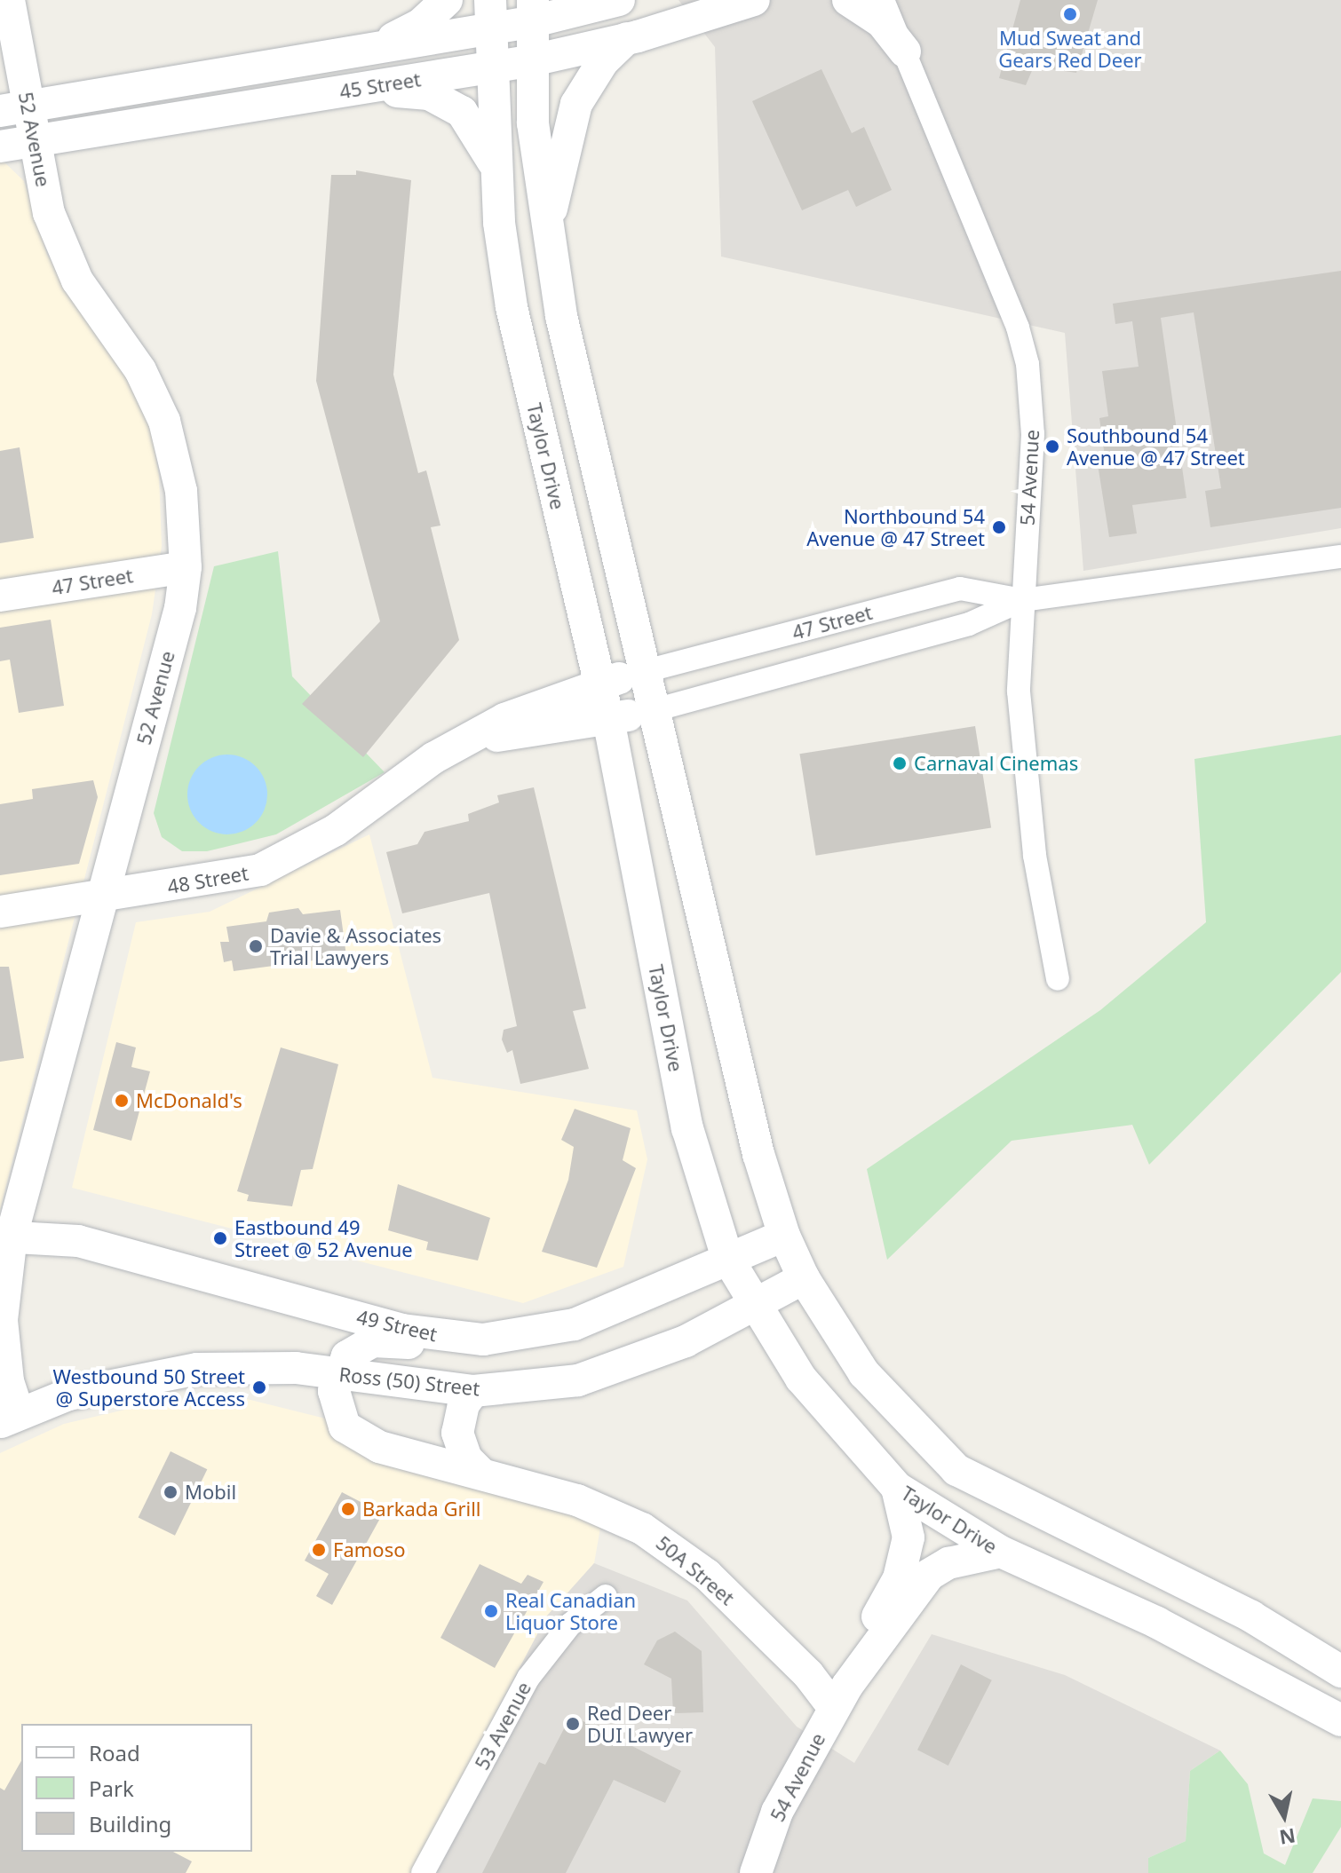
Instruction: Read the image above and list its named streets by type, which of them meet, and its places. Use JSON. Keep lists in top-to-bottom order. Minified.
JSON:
{"streets":{"main road":["45 Street","52 Avenue","Taylor Drive","54 Avenue","47 Street","48 Street","49 Street","Ross (50) Street","50A Street"],"street":["53 Avenue"]},"crossings":[["45 Street","52 Avenue"],["45 Street","Taylor Drive"],["52 Avenue","47 Street"],["52 Avenue","48 Street"],["52 Avenue","49 Street"],["52 Avenue","Ross (50) Street"],["Taylor Drive","48 Street"],["Taylor Drive","49 Street"],["Taylor Drive","Ross (50) Street"],["54 Avenue","47 Street"],["54 Avenue","50A Street"],["47 Street","48 Street"],["Ross (50) Street","50A Street"]],"places":["Mud Sweat and Gears Red Deer","Southbound 54 Avenue @ 47 Street","Northbound 54 Avenue @ 47 Street","Carnaval Cinemas","Davie & Associates Trial Lawyers","McDonald's","Eastbound 49 Street @ 52 Avenue","Westbound 50 Street @ Superstore Access","Mobil","Barkada Grill","Famoso","Real Canadian Liquor Store","Red Deer DUI Lawyer"],"legend":["Road","Park","Building"],"north":"bottom"}
